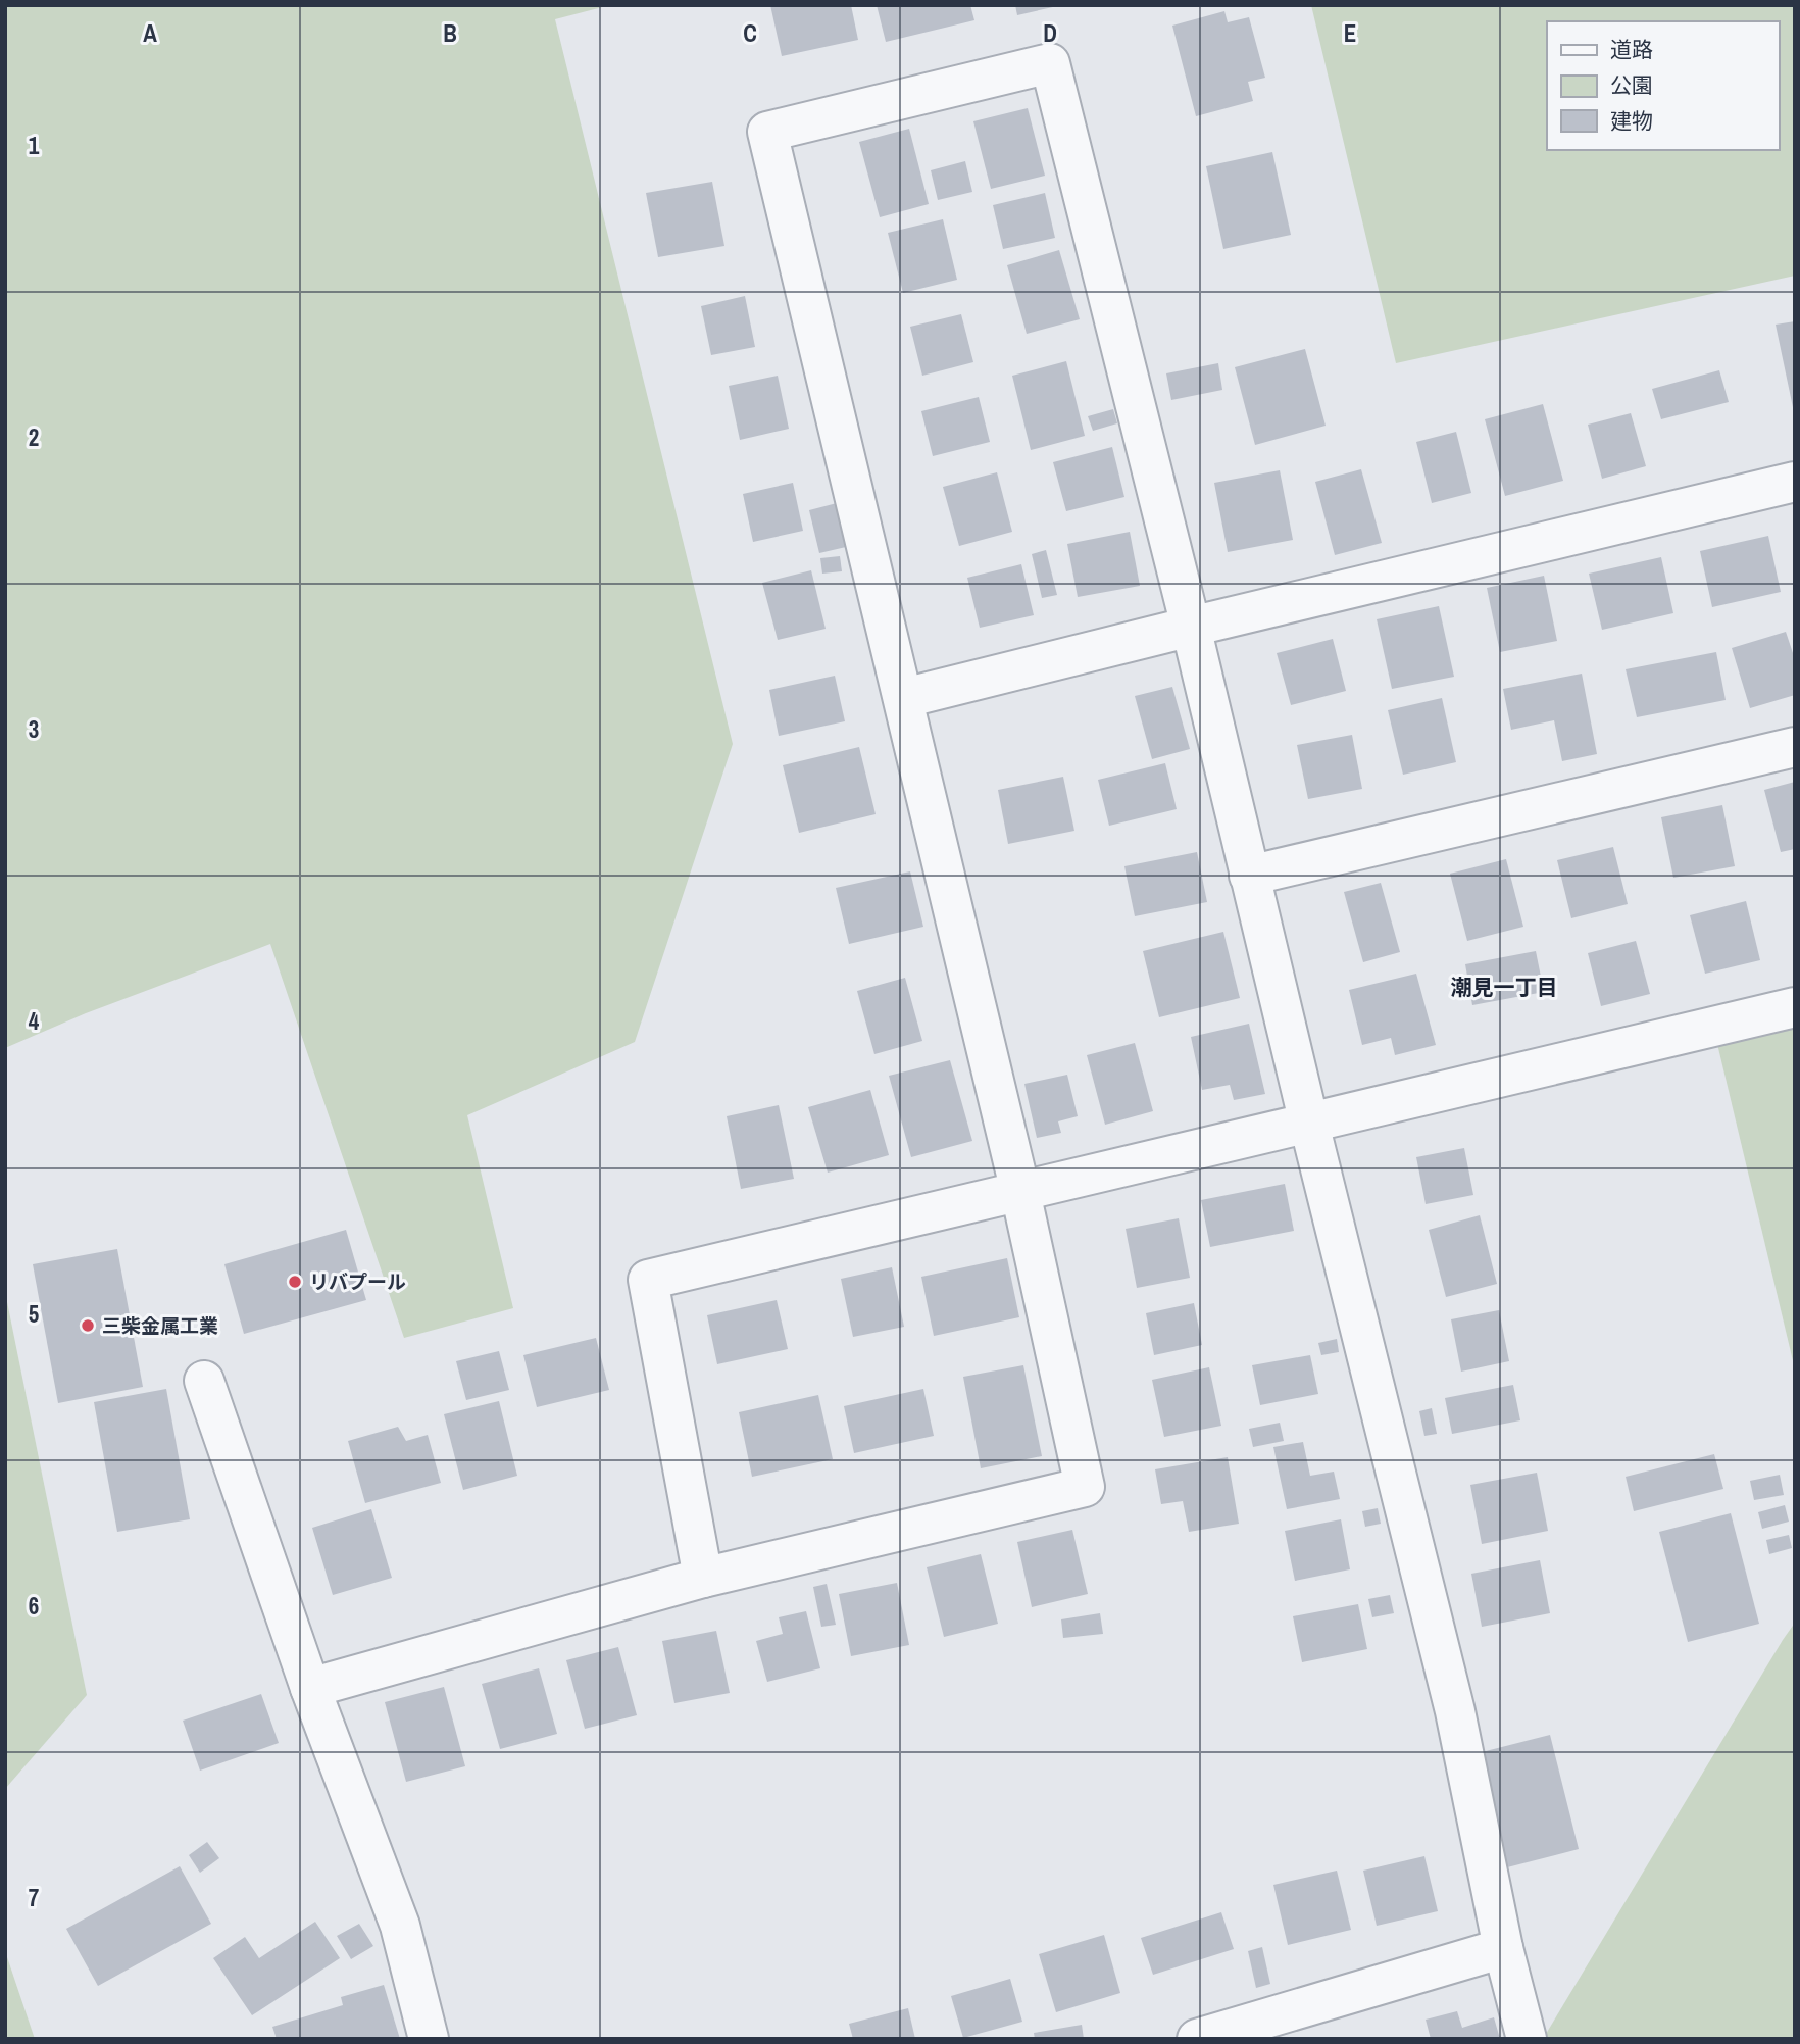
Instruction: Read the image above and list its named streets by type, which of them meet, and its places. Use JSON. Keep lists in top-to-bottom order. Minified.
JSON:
{"districts":["潮見一丁目"],"places":["リバプール","三柴金属工業"],"legend":["道路","公園","建物"],"grid":{"columns":["A","B","C","D","E"],"rows":["1","2","3","4","5","6","7"]}}
